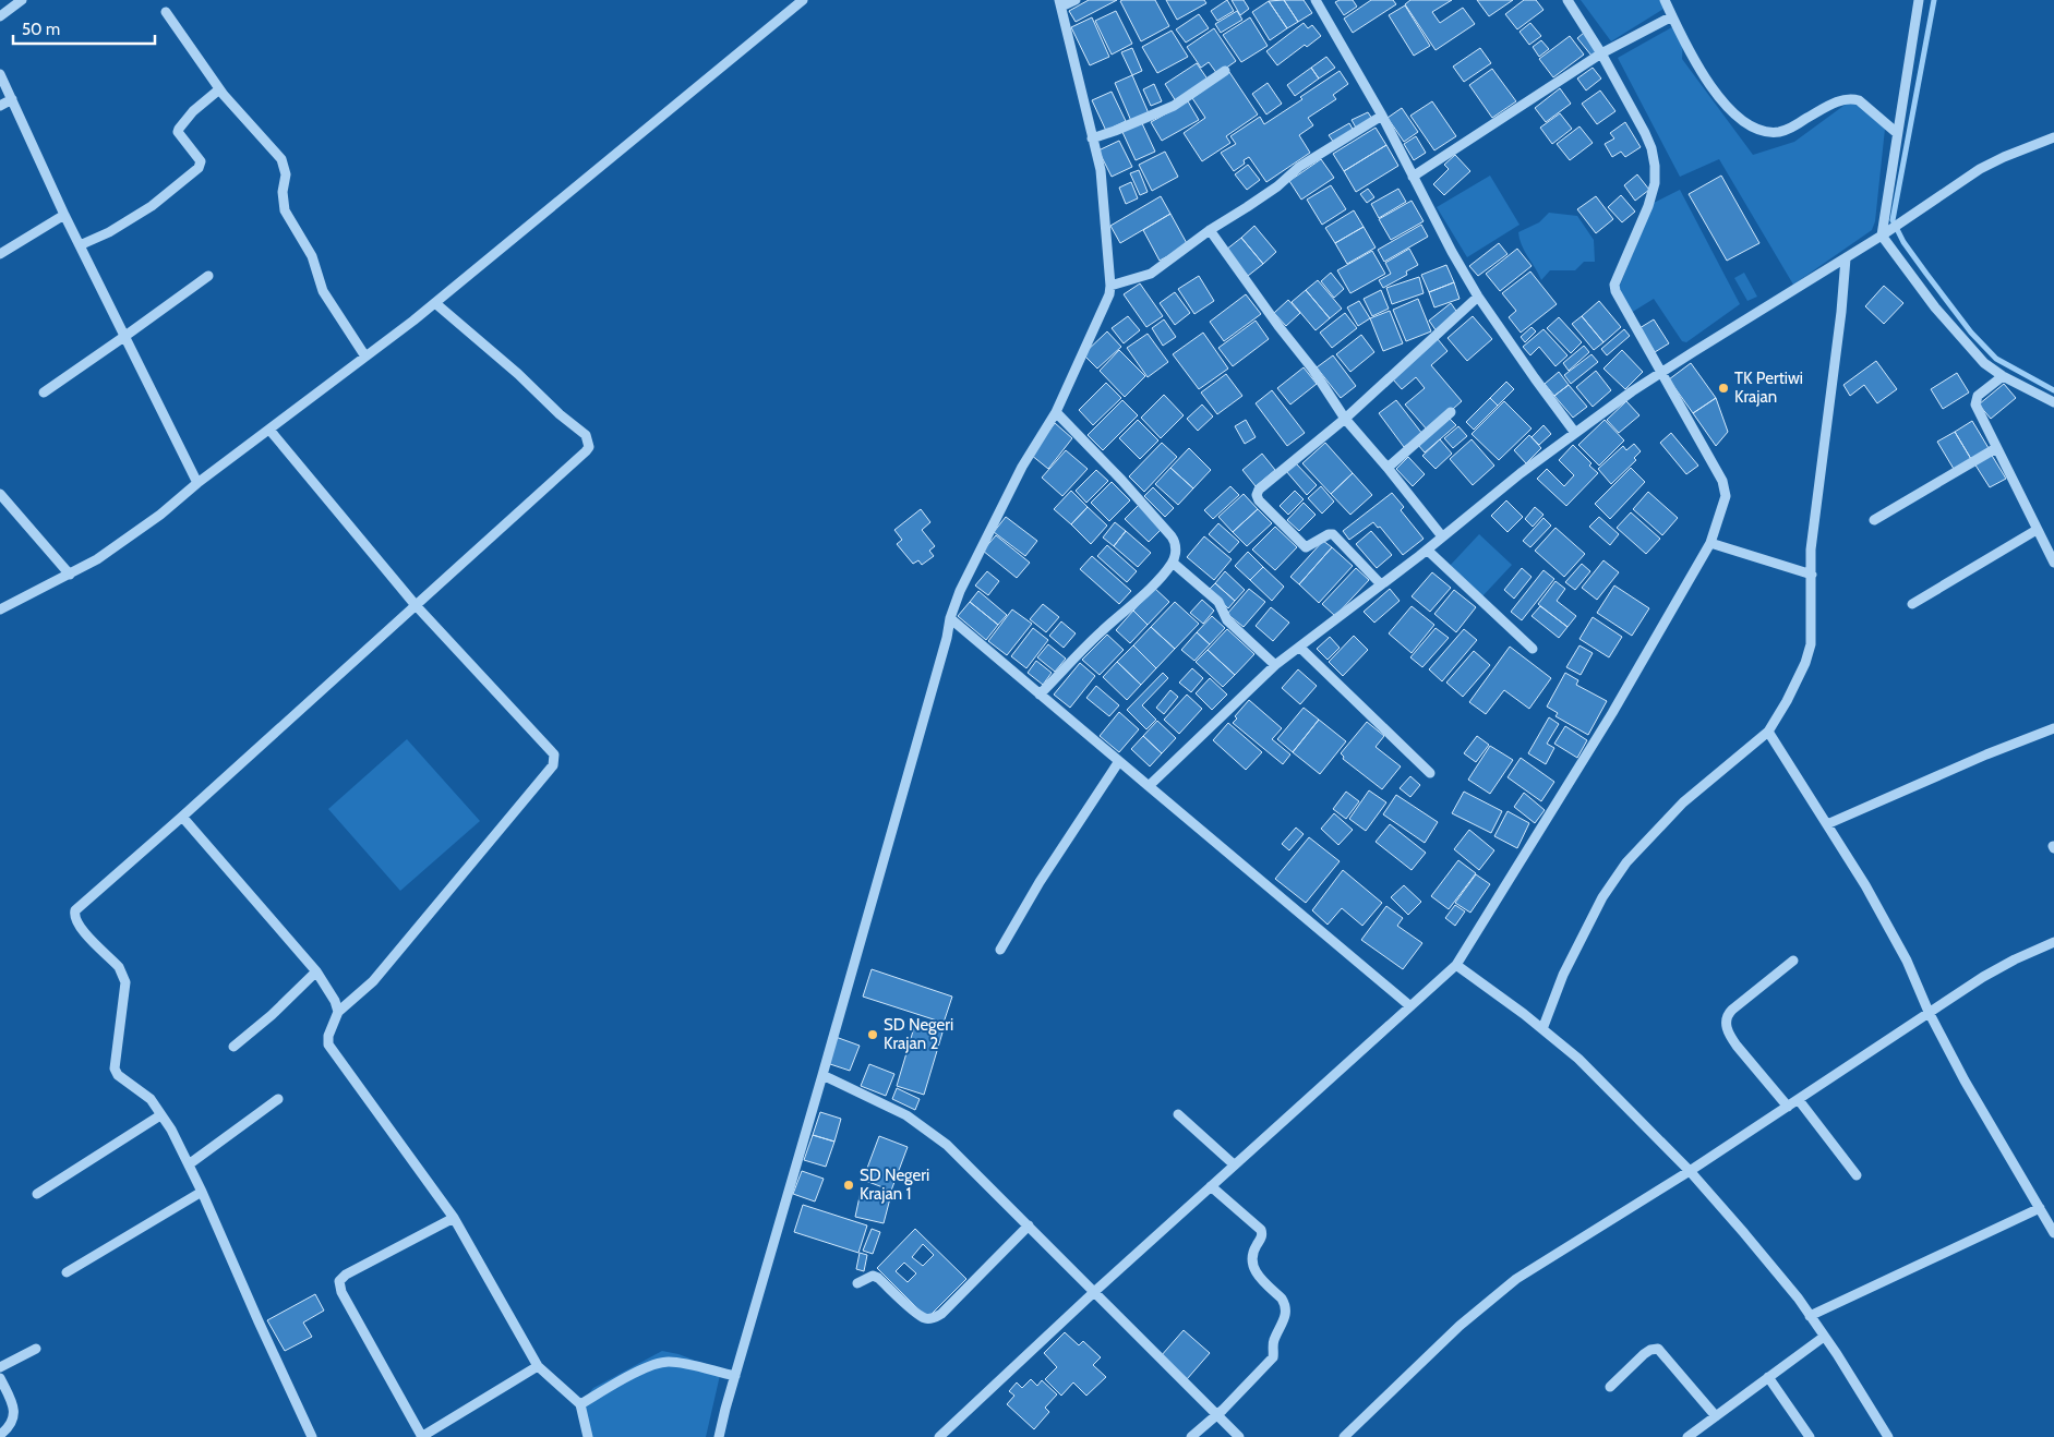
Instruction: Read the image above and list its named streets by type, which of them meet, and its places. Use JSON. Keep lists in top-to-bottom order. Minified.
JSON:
{"places":["TK Pertiwi Krajan","SD Negeri Krajan 2","SD Negeri Krajan 1"],"scale_bar":"50 m"}
